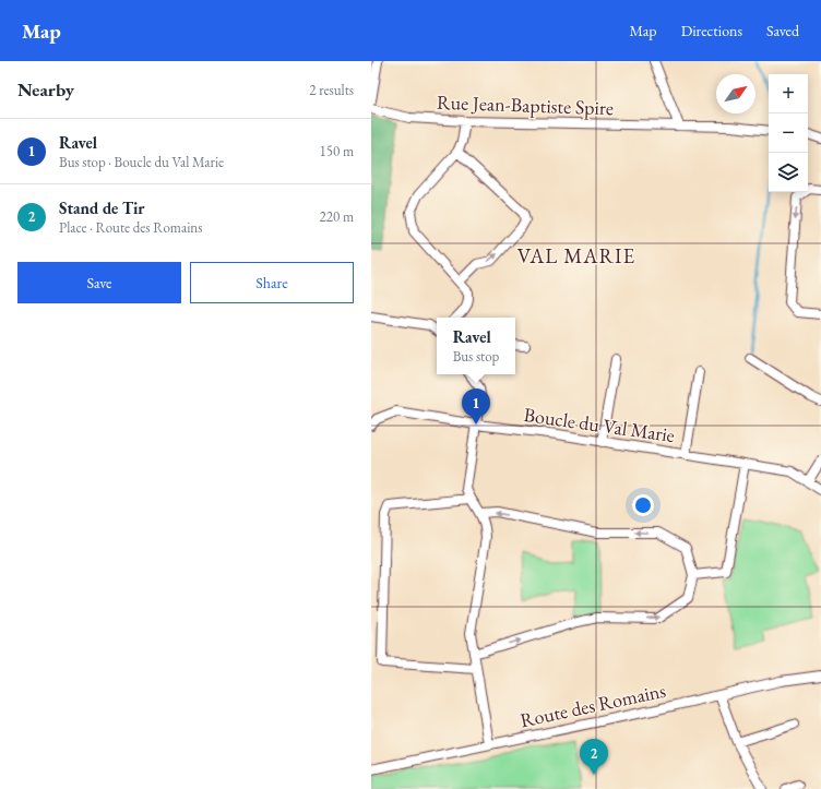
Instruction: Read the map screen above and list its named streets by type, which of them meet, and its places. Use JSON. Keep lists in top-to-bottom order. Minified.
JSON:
{"streets":{"street":["Rue Jean-Baptiste Spire","Boucle du Val Marie","Route des Romains"]},"districts":["VAL MARIE"],"north":"top right","page":{"header":"Map","nav":["Map","Directions","Saved"],"heading":["Nearby","2 results"],"map_buttons":["+","−"],"list":[{"mark":"1","name":"Ravel","note":"Bus stop · Boucle du Val Marie","value":"150 m"},{"mark":"2","name":"Stand de Tir","note":"Place · Route des Romains","value":"220 m"}],"buttons":["Save","Share"],"popup":["Ravel","Bus stop"],"pins":["1","2"]}}
